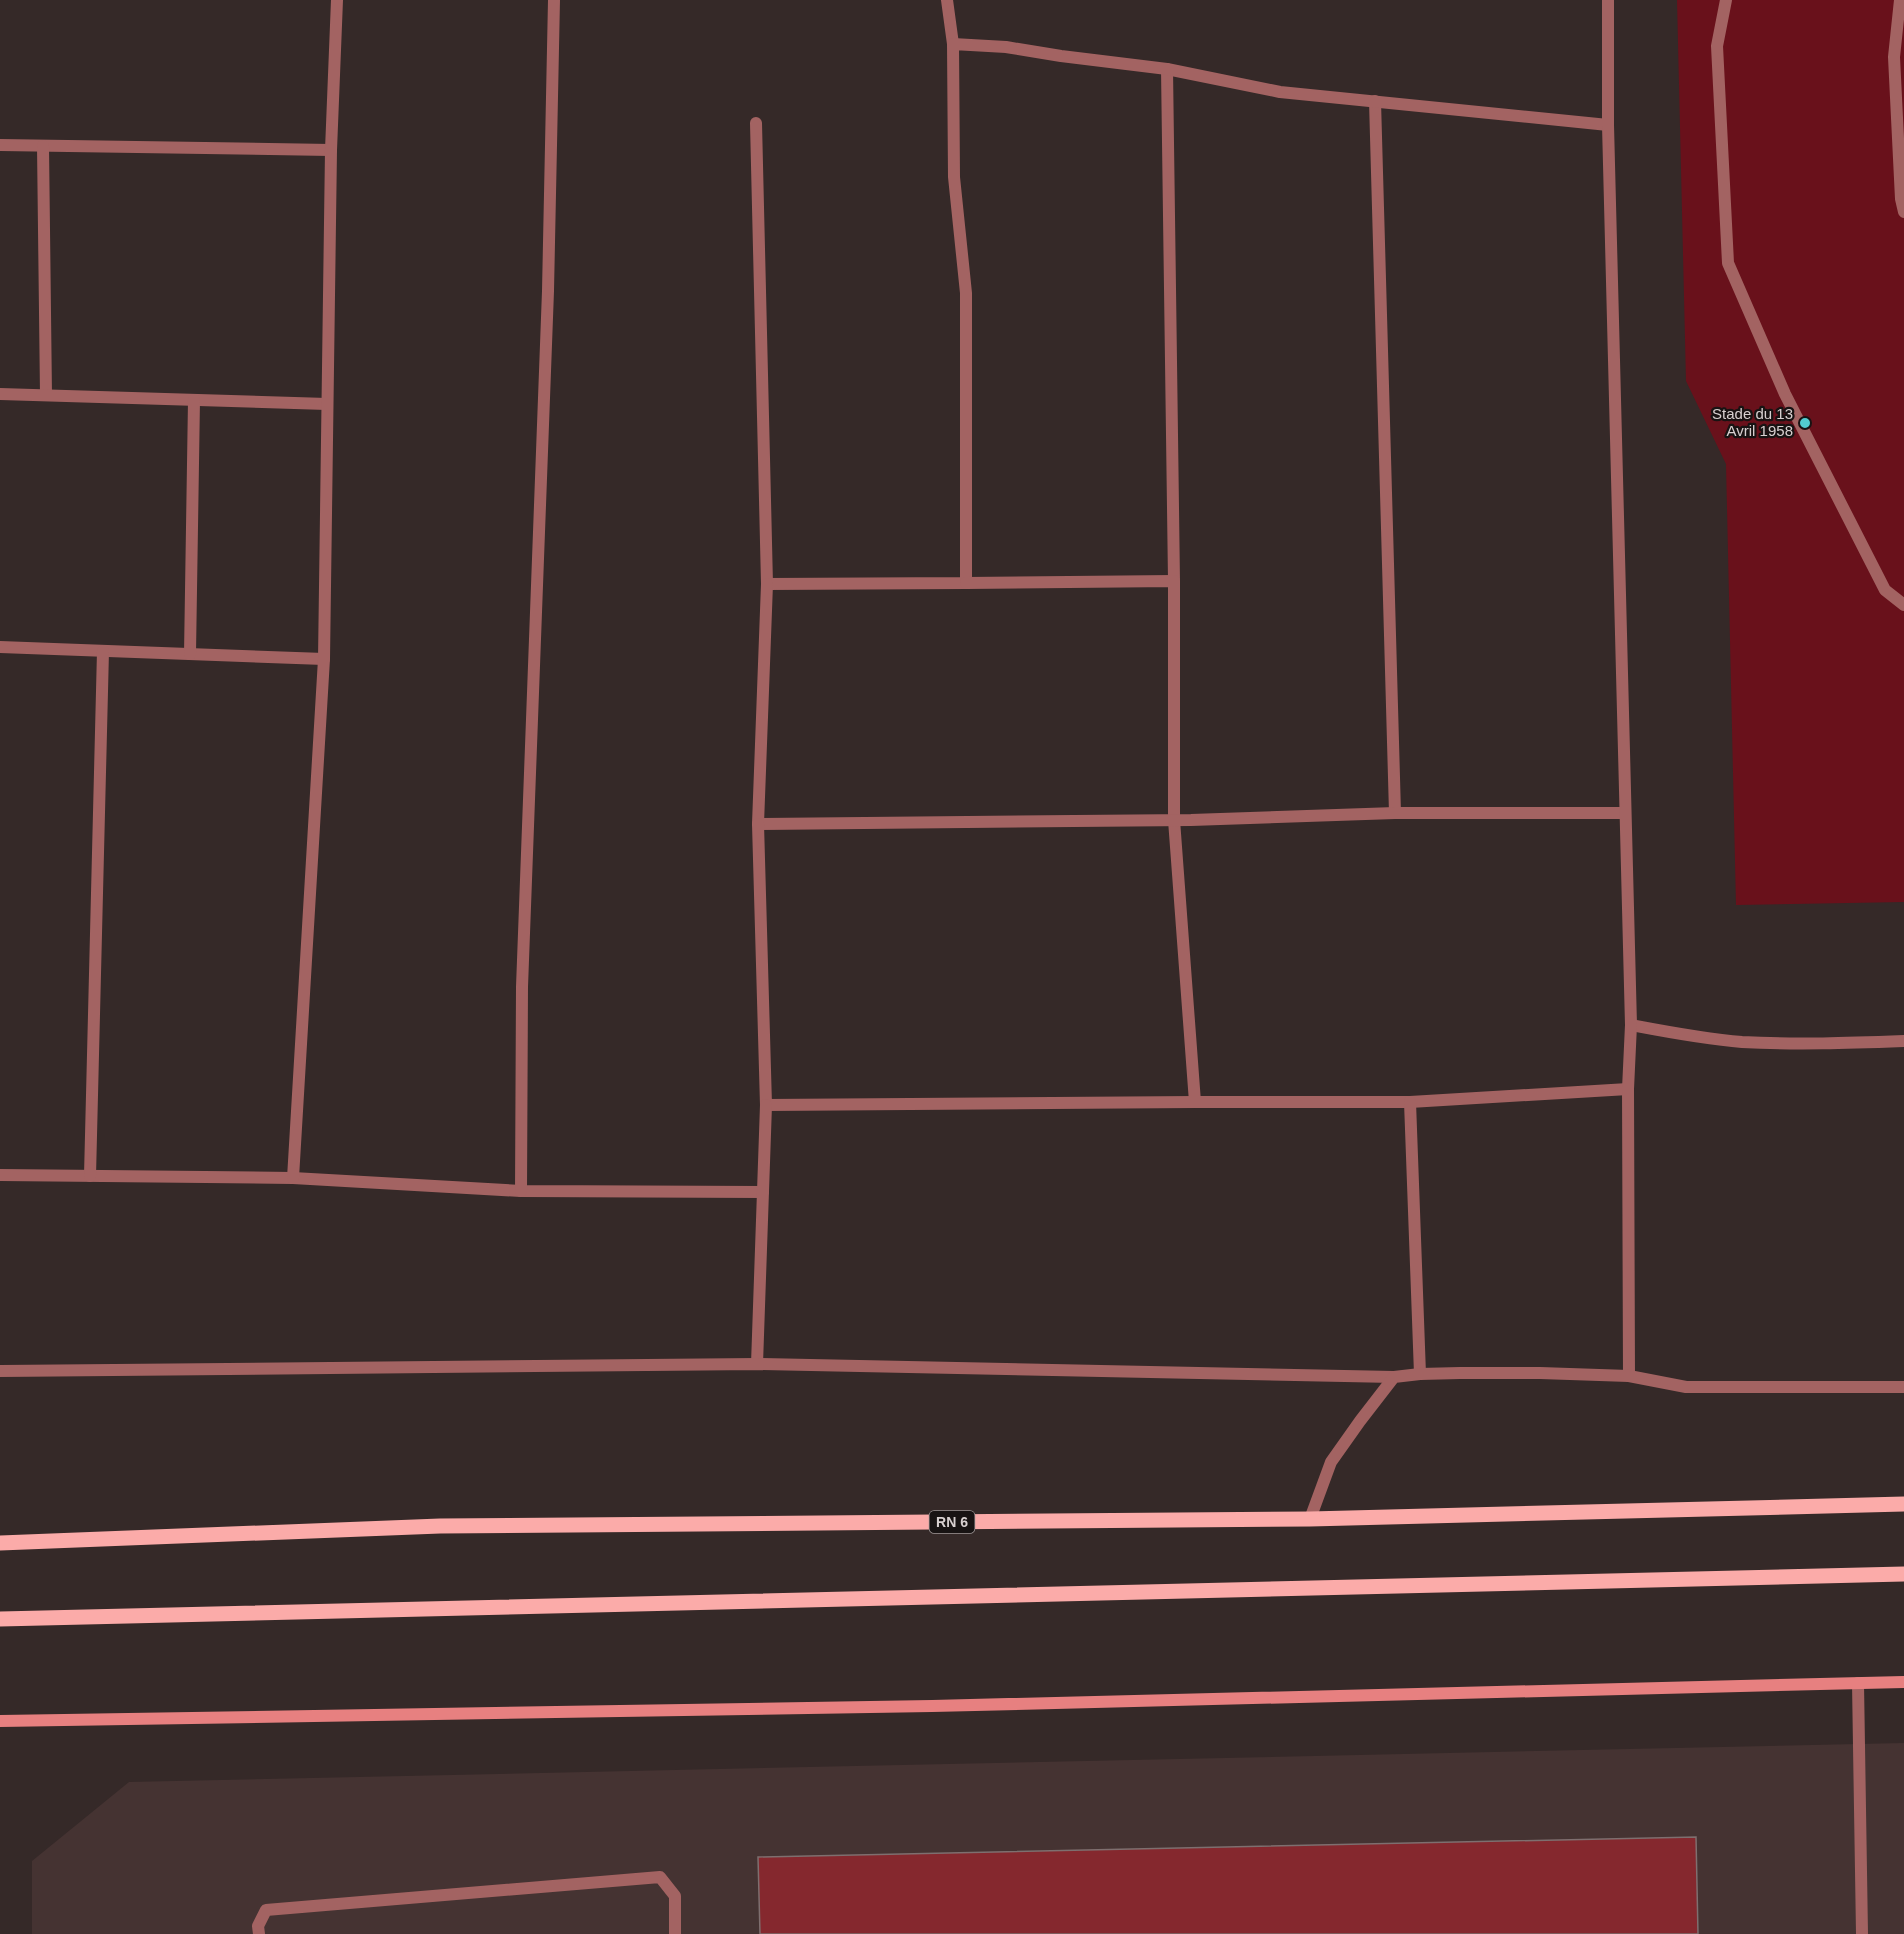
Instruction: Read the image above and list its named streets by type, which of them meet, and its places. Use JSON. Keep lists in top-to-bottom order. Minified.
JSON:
{"streets":{"main road":["RN 6"]},"places":["Stade du 13 Avril 1958"]}
